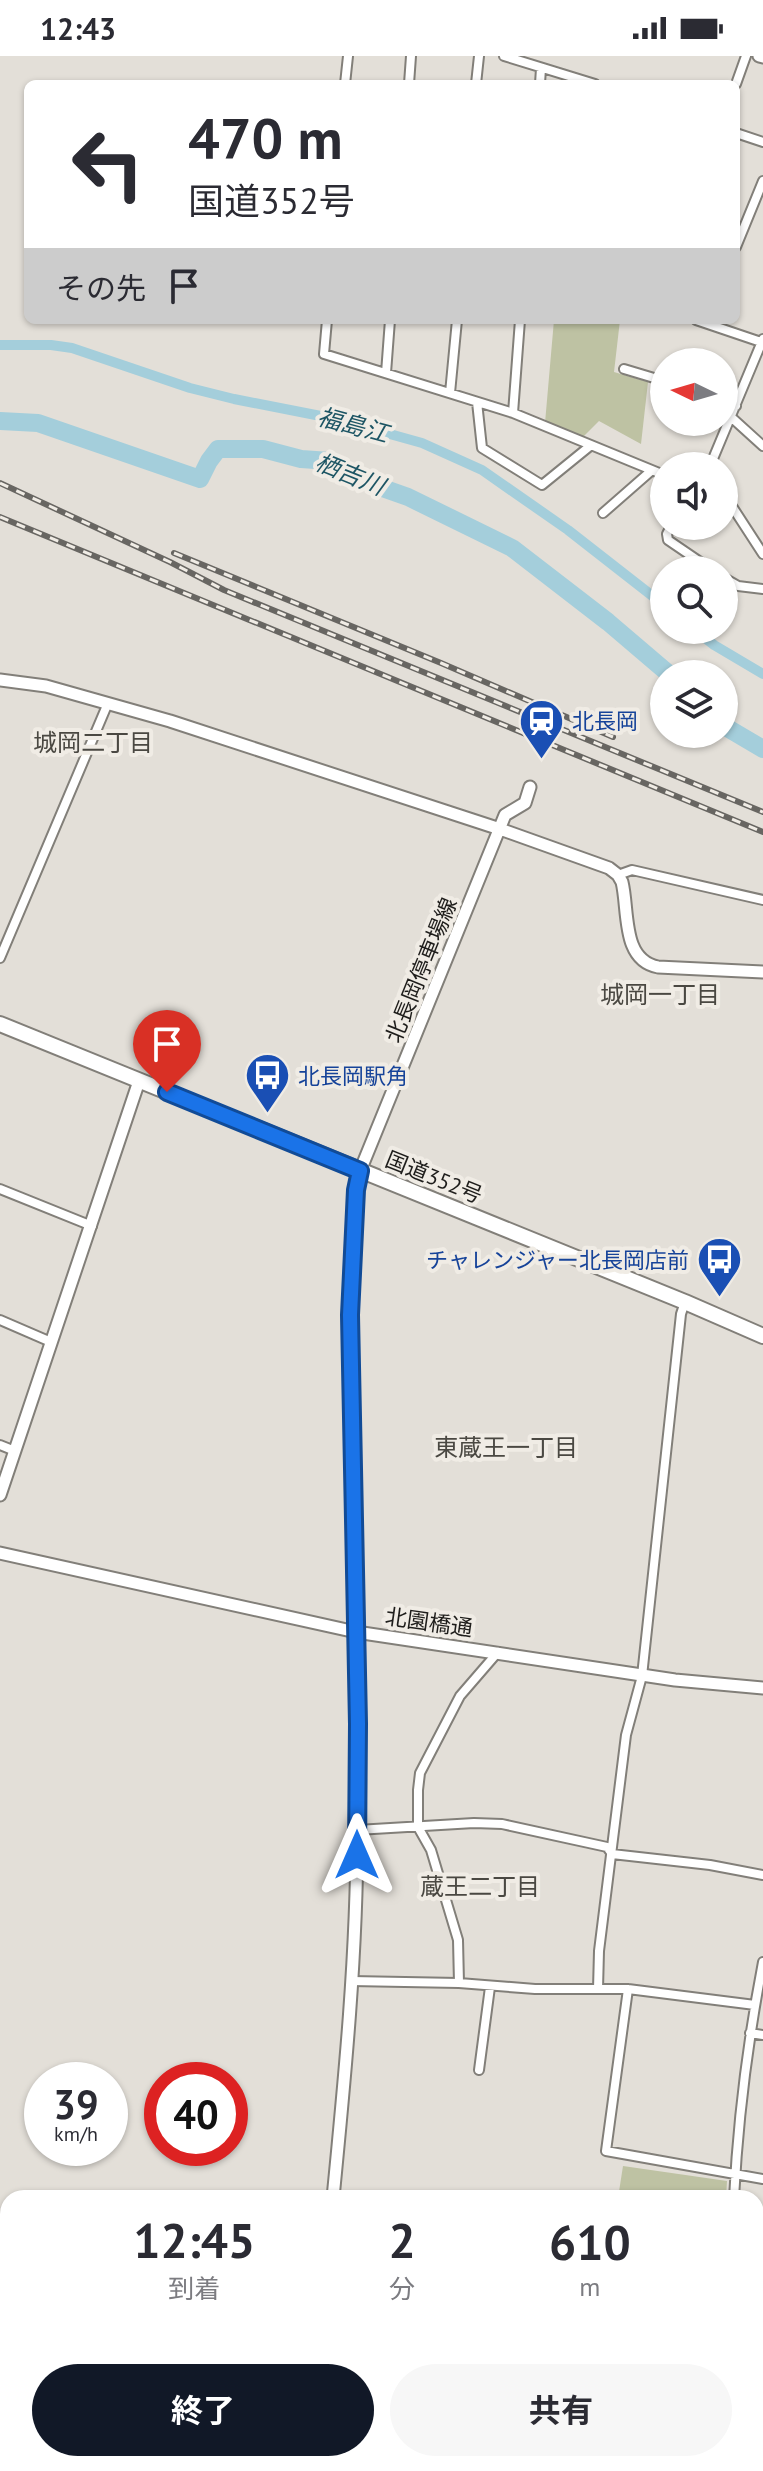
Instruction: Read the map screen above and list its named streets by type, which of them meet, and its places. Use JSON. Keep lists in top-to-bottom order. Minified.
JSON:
{"streets":{"highway":["国道352号"],"street":["北長岡停車場線","北園橋通"]},"crossings":[["北長岡停車場線","国道352号"],["北長岡停車場線","北園橋通"]],"districts":["城岡二丁目","城岡一丁目","東蔵王一丁目","蔵王二丁目"],"water":["福島江","栖吉川"],"places":{"station":["北長岡"],"bus stop":["北長岡駅角","チャレンジャー北長岡店前"]},"north":"left","page":{"status":"12:43","turn":["470 m","国道352号"],"then":"その先","speed":"39 km/h","limit":"40","eta":["12:45","到着","2","分","610","m"],"buttons":["終了","共有"]}}
